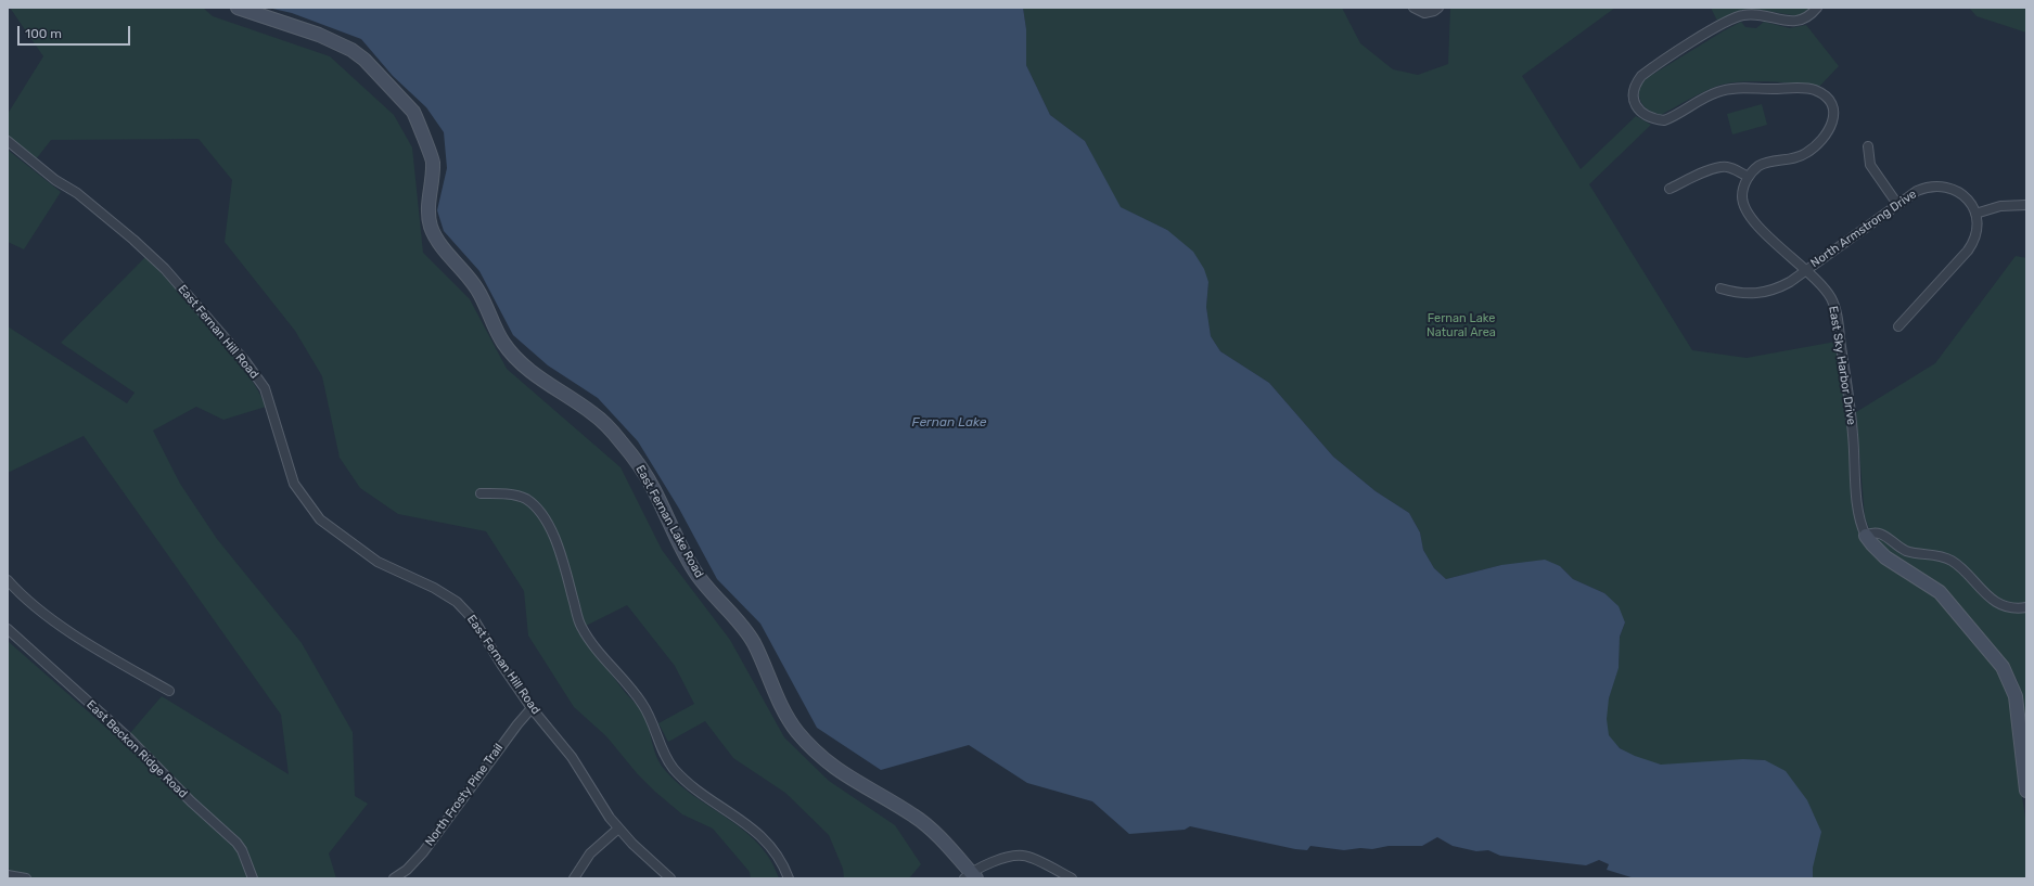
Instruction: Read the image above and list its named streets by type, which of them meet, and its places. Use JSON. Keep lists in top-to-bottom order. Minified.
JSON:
{"streets":{"street":["North Armstrong Drive","East Fernan Hill Road","East Sky Harbor Drive","East Fernan Lake Road","East Beckon Ridge Road","North Frosty Pine Trail"]},"crossings":[["North Armstrong Drive","East Sky Harbor Drive"],["East Fernan Hill Road","North Frosty Pine Trail"]],"water":["Fernan Lake"],"parks":["Fernan Lake Natural Area"],"scale_bar":"100 m"}
